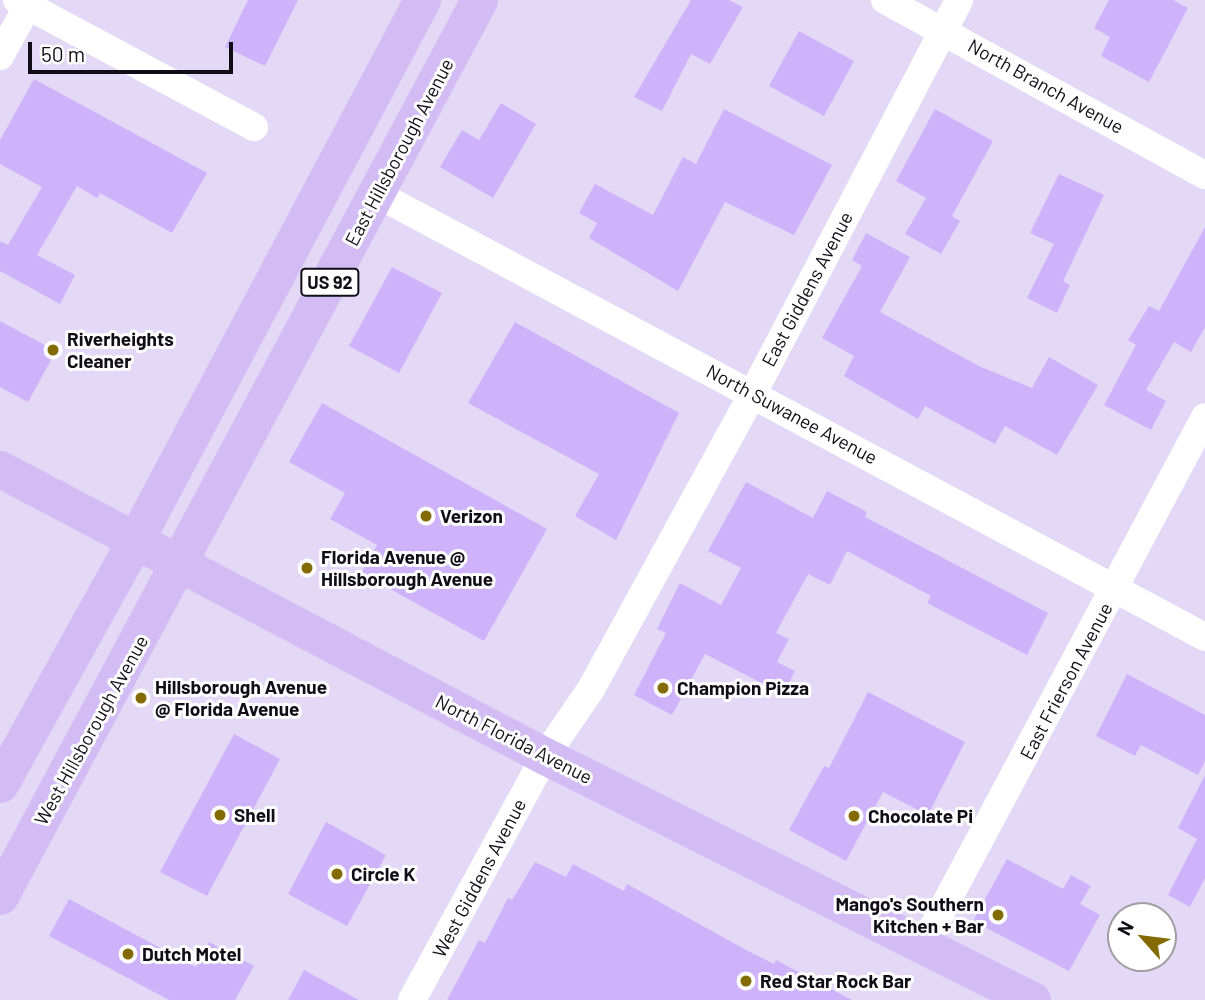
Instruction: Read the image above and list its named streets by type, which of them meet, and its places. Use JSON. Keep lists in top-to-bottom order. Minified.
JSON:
{"streets":{"main road":["East Hillsborough Avenue","US 92","West Hillsborough Avenue","North Florida Avenue"],"street":["North Branch Avenue","East Giddens Avenue","North Suwanee Avenue","East Frierson Avenue","West Giddens Avenue"]},"crossings":[["North Branch Avenue","East Giddens Avenue"],["East Hillsborough Avenue","North Suwanee Avenue"],["East Hillsborough Avenue","West Hillsborough Avenue"],["East Hillsborough Avenue","North Florida Avenue"],["US 92","North Florida Avenue"],["East Giddens Avenue","North Suwanee Avenue"],["East Giddens Avenue","North Florida Avenue"],["East Giddens Avenue","West Giddens Avenue"],["North Suwanee Avenue","East Frierson Avenue"],["East Frierson Avenue","North Florida Avenue"],["West Hillsborough Avenue","North Florida Avenue"],["North Florida Avenue","West Giddens Avenue"]],"places":["Riverheights Cleaner","Verizon","Florida Avenue @ Hillsborough Avenue","Champion Pizza","Hillsborough Avenue @ Florida Avenue","Shell","Chocolate Pi","Circle K","Mango's Southern Kitchen + Bar","Dutch Motel","Red Star Rock Bar"],"scale_bar":"50 m","north":"top left"}
